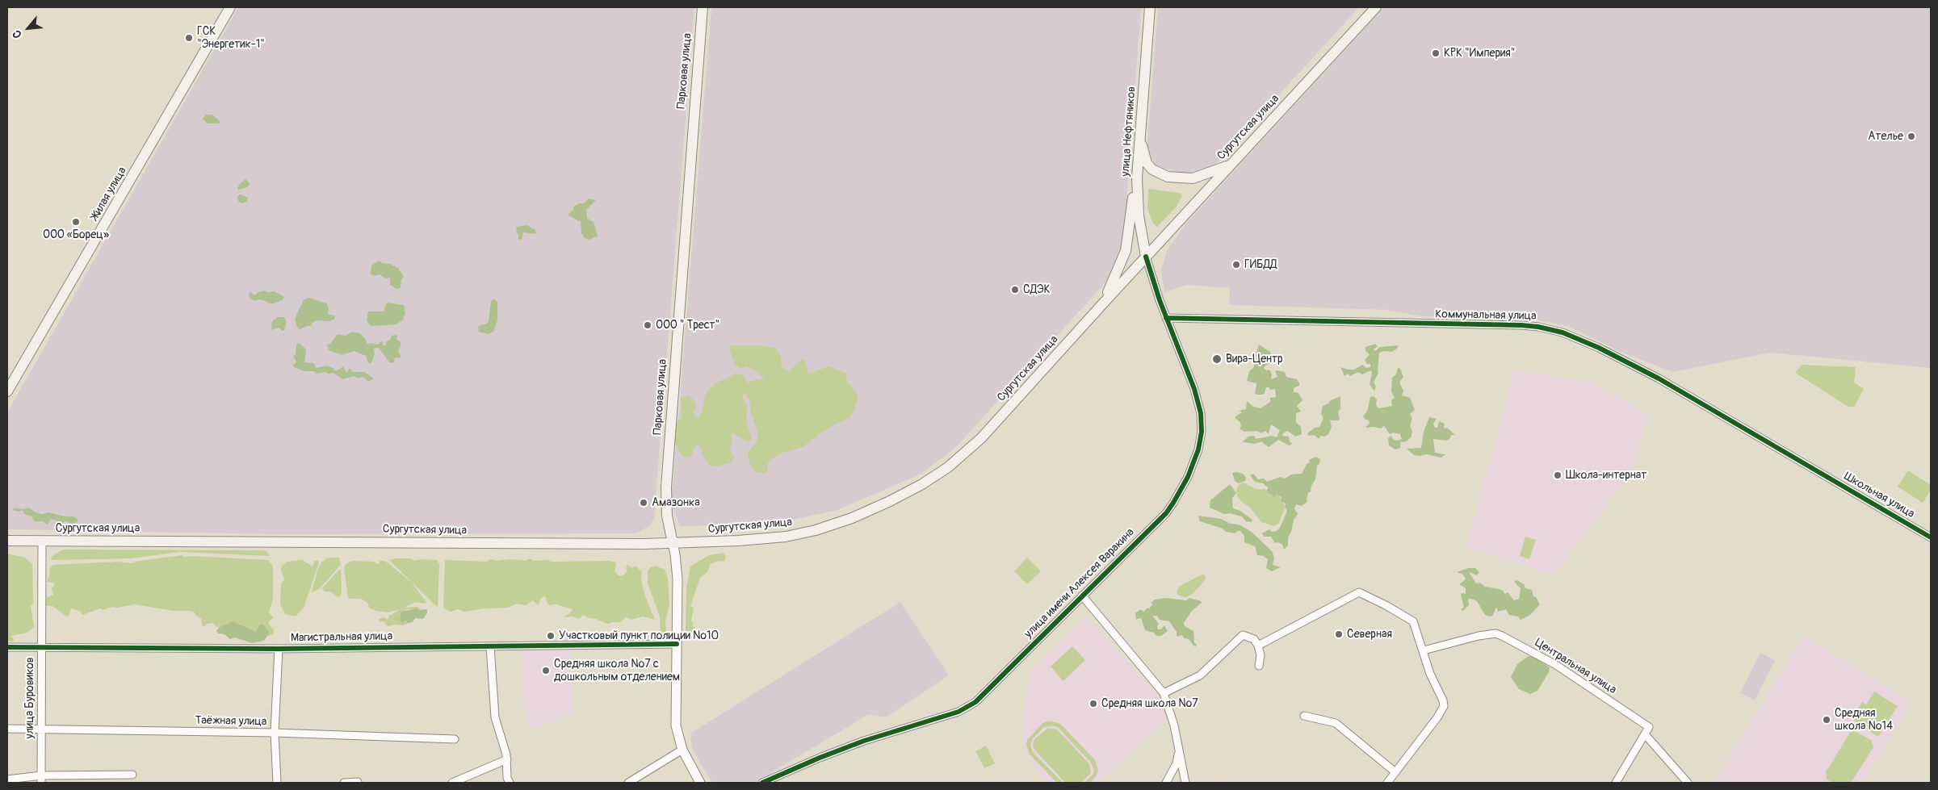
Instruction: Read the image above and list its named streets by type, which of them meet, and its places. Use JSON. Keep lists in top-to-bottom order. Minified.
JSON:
{"streets":{"main road":["Парковая улица","Сургутская улица","улица Нефтяников","Жилая улица"],"street":["Коммунальная улица","Школьная улица","улица имени Алексея Варакина","Магистральная улица","Центральная улица","улица Буровиков","Таёжная улица"]},"crossings":[["Парковая улица","Сургутская улица"],["Парковая улица","Магистральная улица"],["Сургутская улица","улица Нефтяников"],["Сургутская улица","улица имени Алексея Варакина"],["Сургутская улица","улица Буровиков"],["улица Нефтяников","улица имени Алексея Варакина"],["Коммунальная улица","Школьная улица"],["Коммунальная улица","улица имени Алексея Варакина"],["Магистральная улица","улица Буровиков"],["улица Буровиков","Таёжная улица"]],"places":["ГСК \"Энергетик-1\"","КРК \"Империя\"","Ателье","ООО «Борец»","ГИБДД","СДЭК","ООО \" Трест\"","Вира-Центр","Школа-интернат","Амазонка","Северная","Участковый пункт полиции №10","Средняя школа №7 с дошкольным отделением","Средняя школа №7","Средняя школа №14"],"north":"bottom left"}
